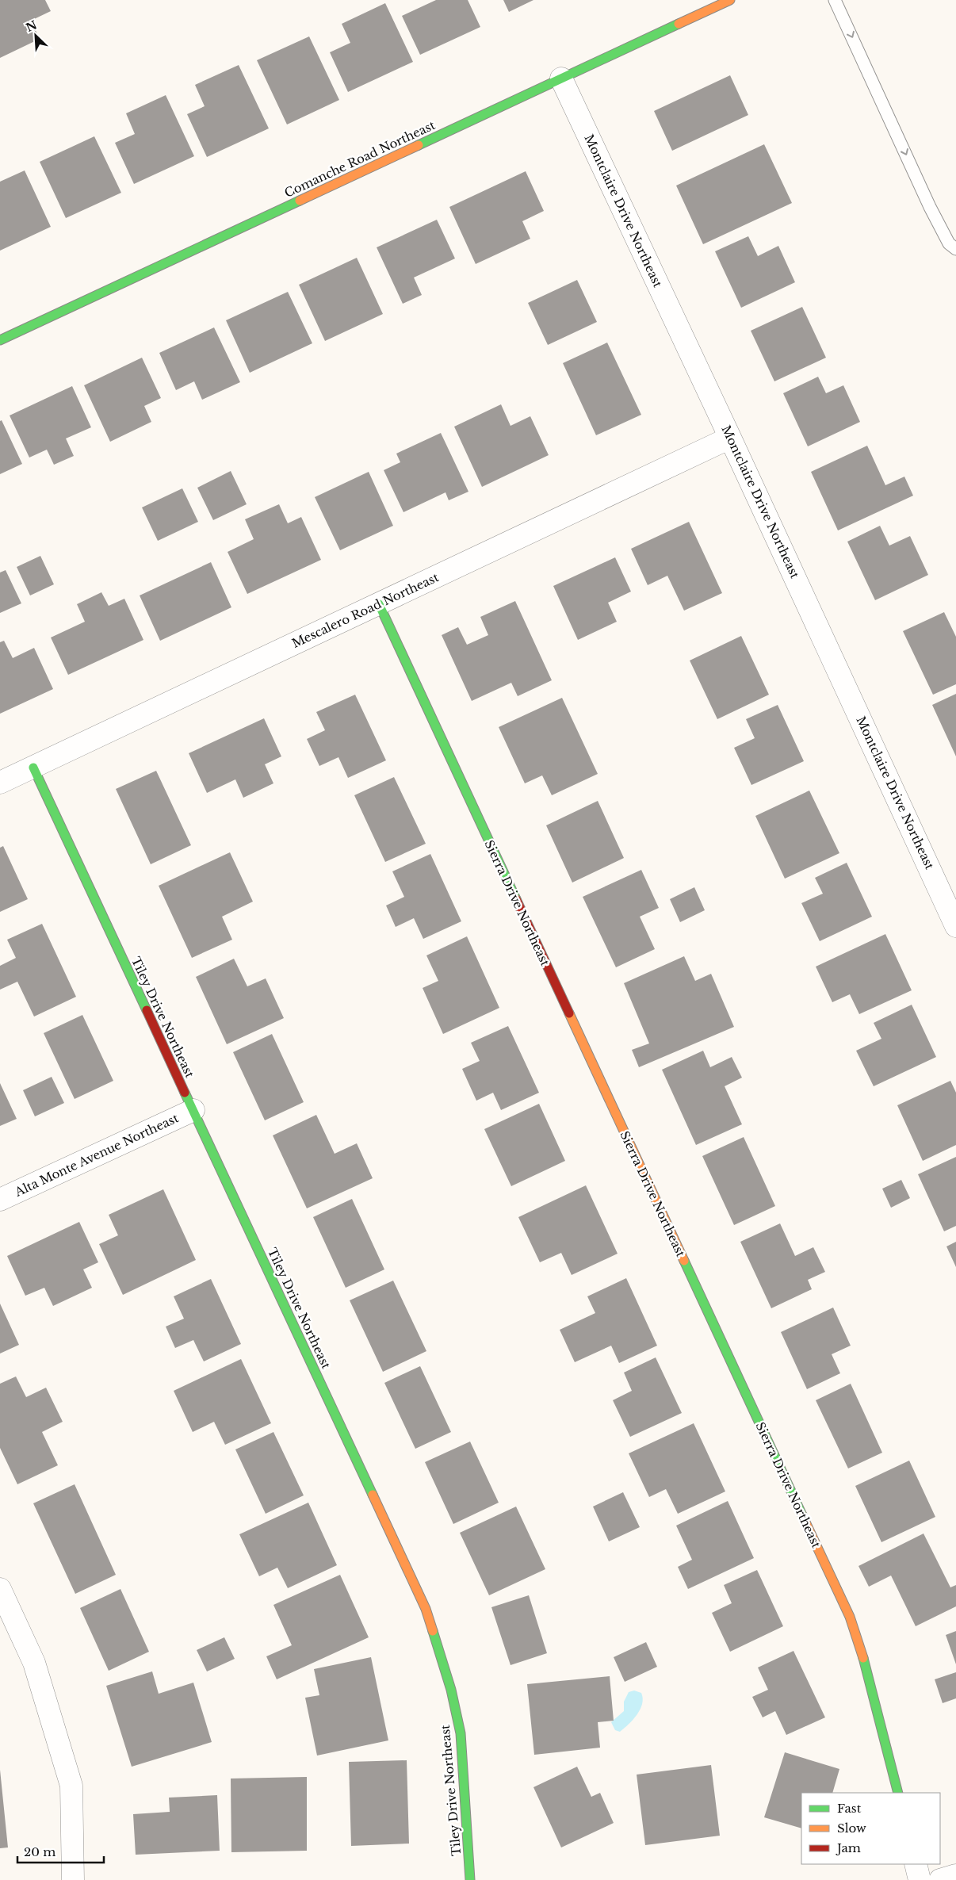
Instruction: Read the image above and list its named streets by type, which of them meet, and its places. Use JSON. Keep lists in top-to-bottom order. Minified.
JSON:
{"streets":{"street":["Comanche Road Northeast","Montclaire Drive Northeast","Mescalero Road Northeast","Sierra Drive Northeast","Tiley Drive Northeast","Alta Monte Avenue Northeast"]},"crossings":[["Comanche Road Northeast","Montclaire Drive Northeast"],["Montclaire Drive Northeast","Mescalero Road Northeast"],["Mescalero Road Northeast","Sierra Drive Northeast"],["Mescalero Road Northeast","Tiley Drive Northeast"],["Tiley Drive Northeast","Alta Monte Avenue Northeast"]],"legend":["Fast","Slow","Jam"],"scale_bar":"20 m","north":"top left"}
